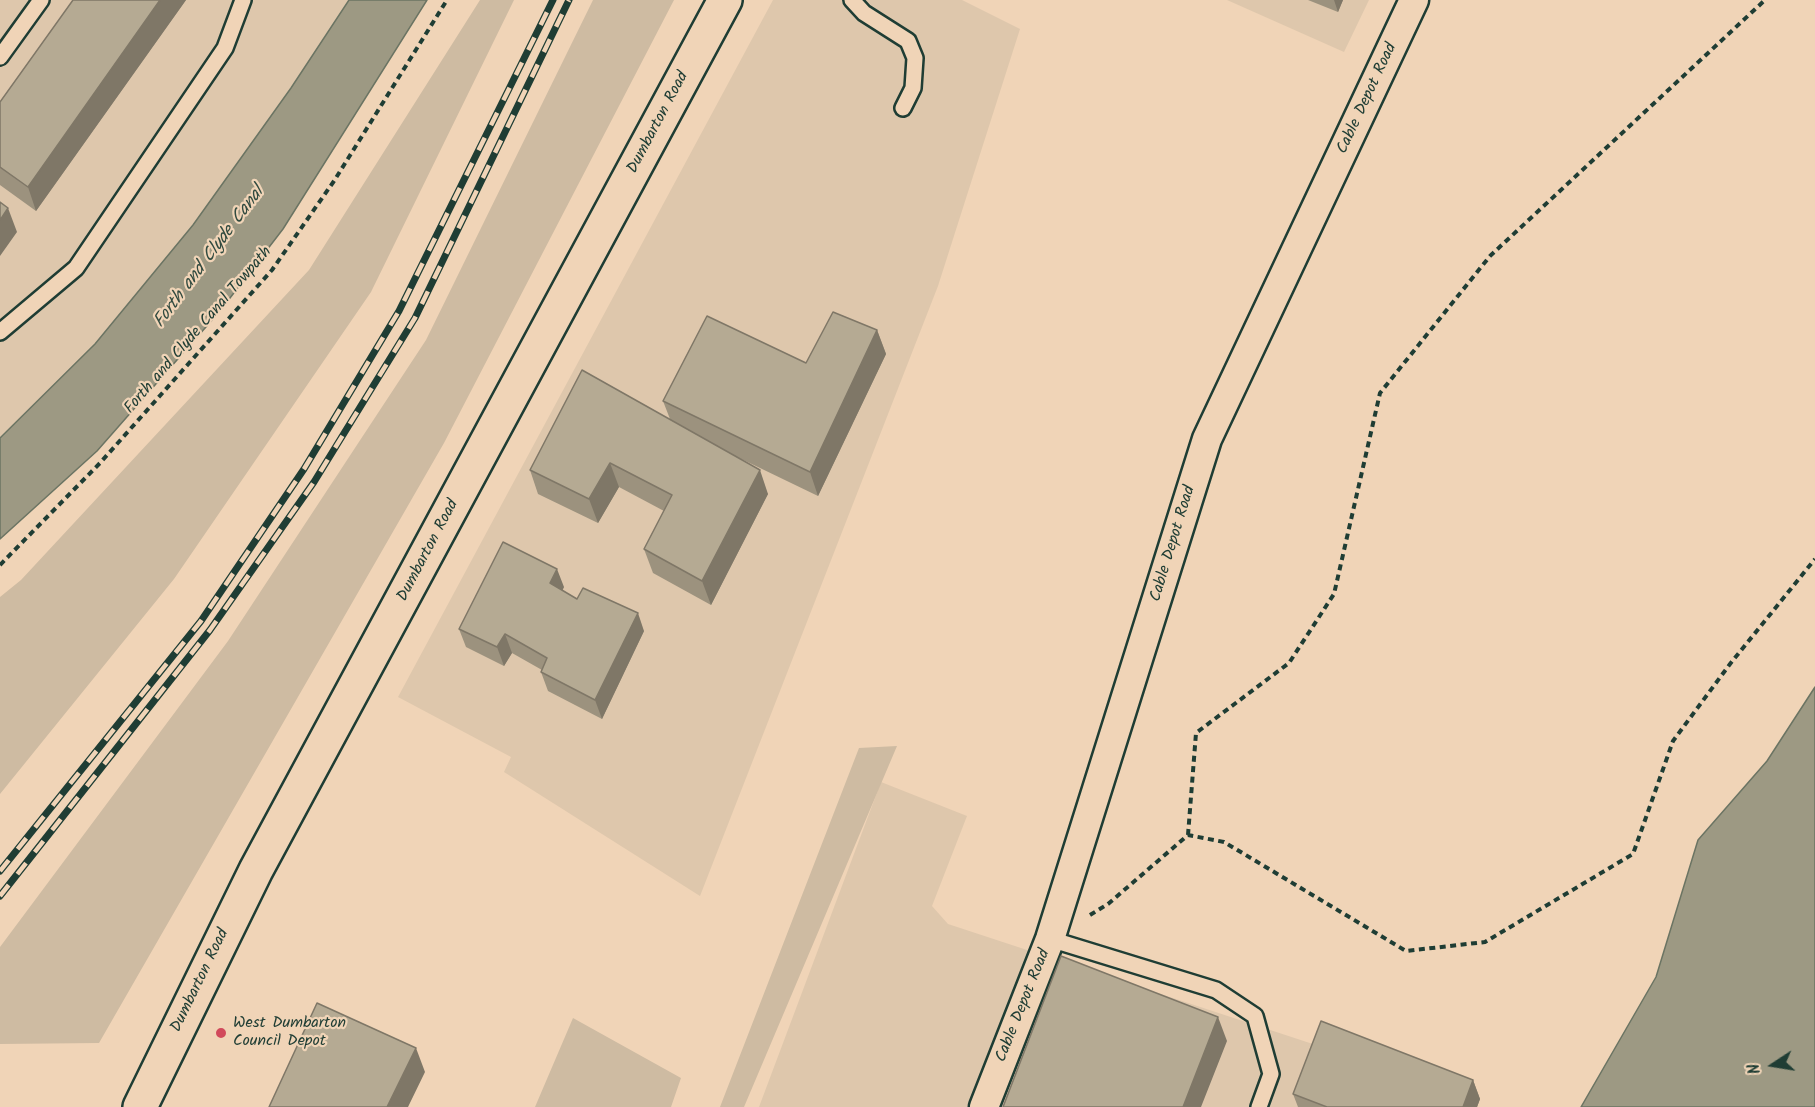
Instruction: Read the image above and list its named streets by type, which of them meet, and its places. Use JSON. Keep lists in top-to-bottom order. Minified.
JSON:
{"streets":{"main road":["Dumbarton Road"],"street":["Cable Depot Road"],"path":["Forth and Clyde Canal Towpath"]},"water":["Forth and Clyde Canal"],"places":["West Dumbarton Council Depot"],"north":"left"}
